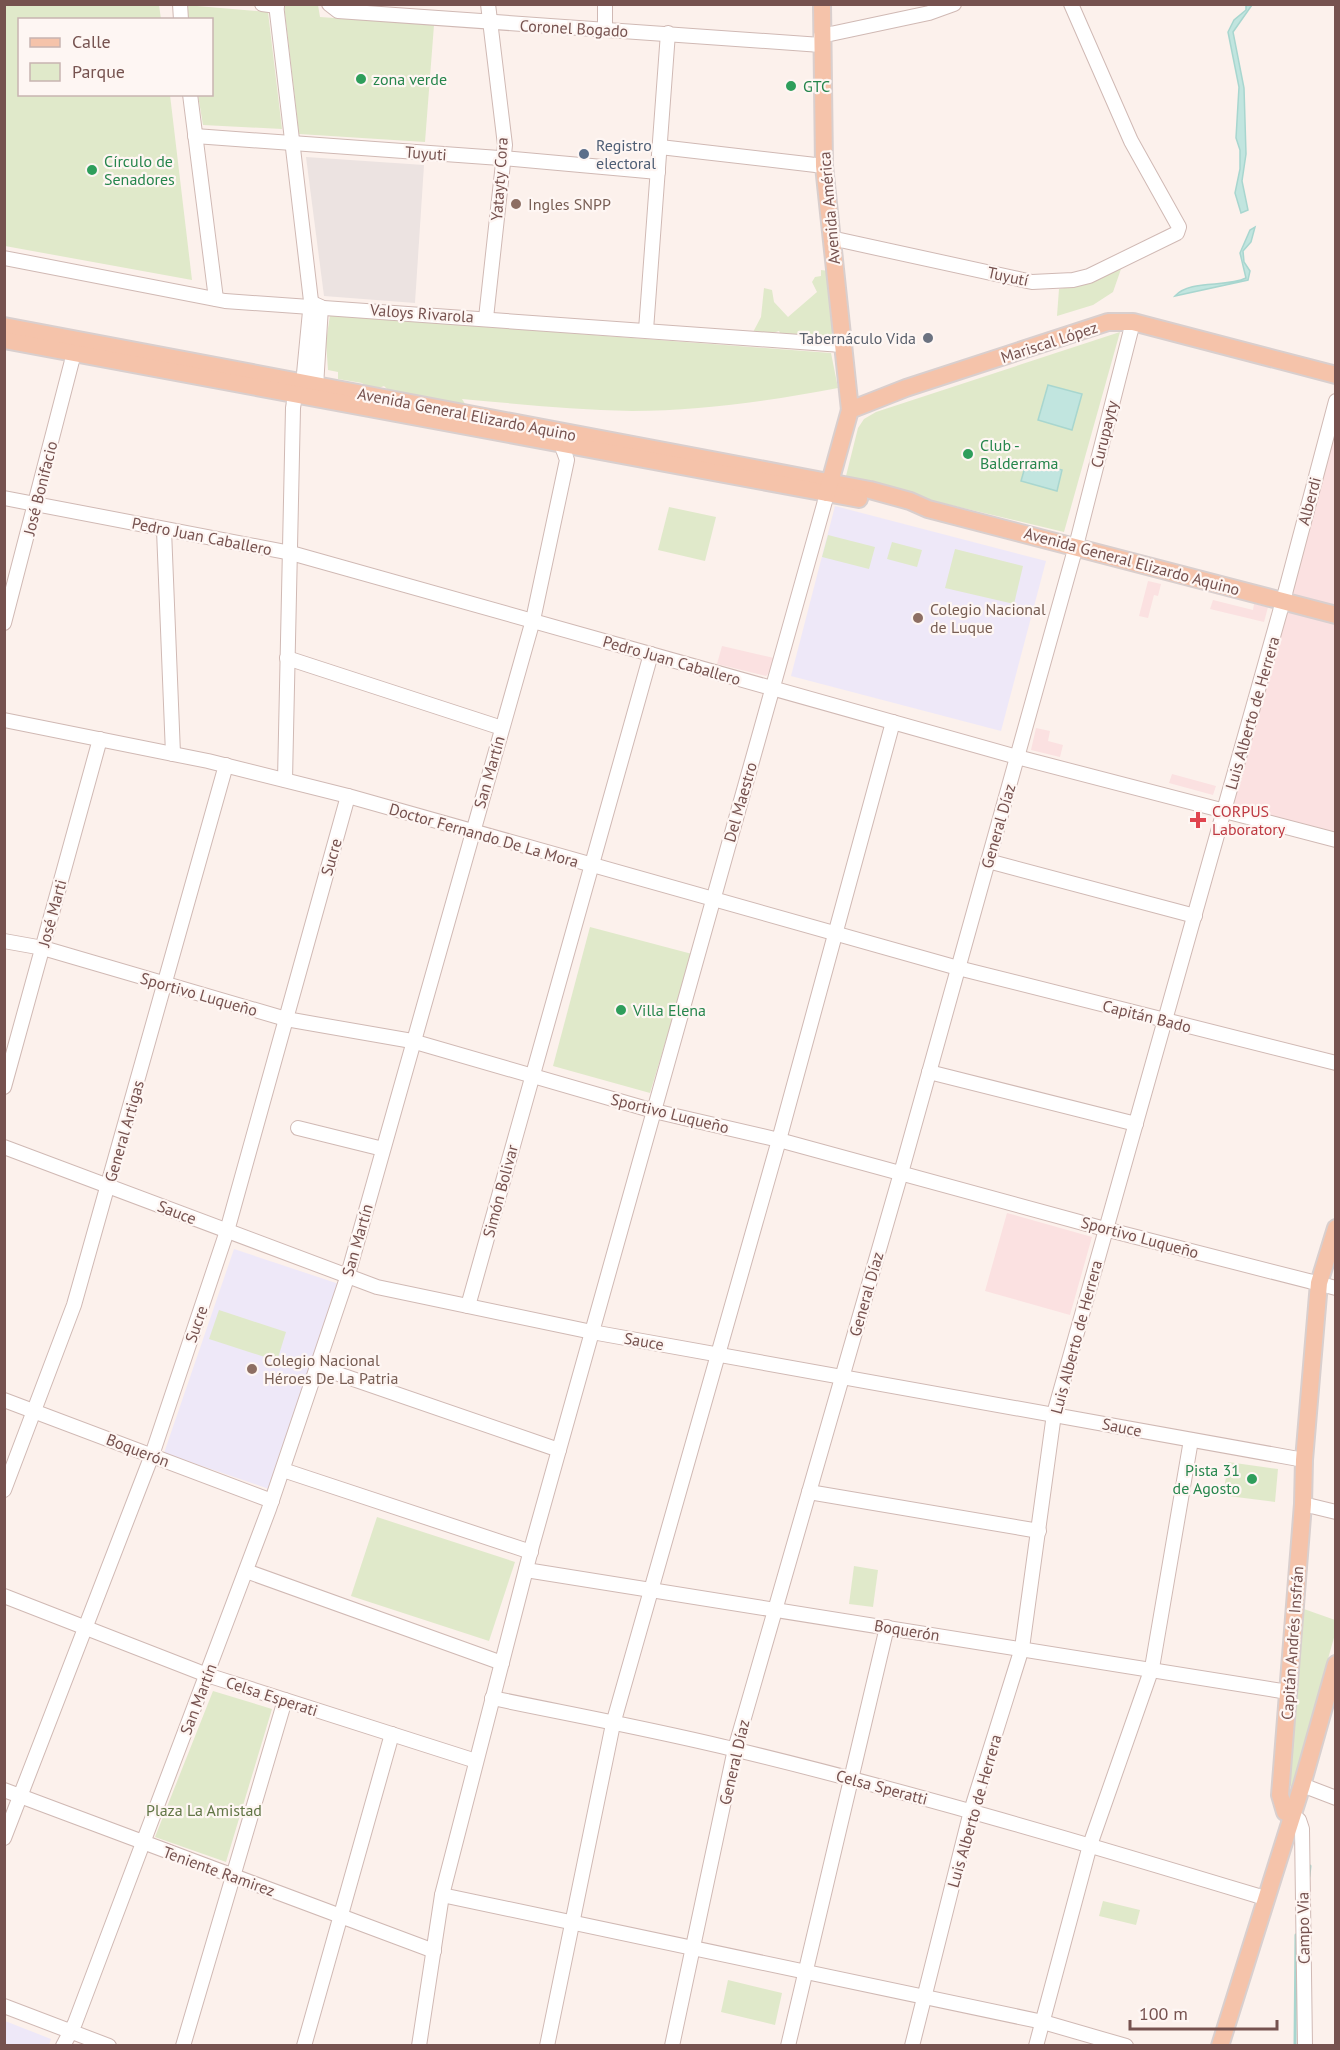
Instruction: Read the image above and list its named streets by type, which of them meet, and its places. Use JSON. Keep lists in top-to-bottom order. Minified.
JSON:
{"streets":{"main road":["Avenida América","Mariscal López","Avenida General Elizardo Aquino","Capitán Andrés Insfrán"],"street":["Coronel Bogado","Tuyuti","Yatayty Cora","Tuyutí","Valoys Rivarola","Curupayty","José Bonifacio","Alberdi","Pedro Juan Caballero","Luis Alberto de Herrera","San Martín","Del Maestro","General Díaz","Doctor Fernando De La Mora","Sucre","José Marti","Sportivo Luqueño","Capitán Bado","General Artigas","Simón Bolivar","Sauce","Boquerón","Celsa Esperati","Celsa Speratti","Teniente Ramirez","Campo Via"]},"crossings":[["Coronel Bogado","Yatayty Cora"],["Coronel Bogado","Avenida América"],["Tuyuti","Yatayty Cora"],["Yatayty Cora","Valoys Rivarola"],["Avenida América","Tuyutí"],["Avenida América","Valoys Rivarola"],["Avenida América","Mariscal López"],["Mariscal López","Curupayty"],["Avenida General Elizardo Aquino","Curupayty"],["Avenida General Elizardo Aquino","José Bonifacio"],["Avenida General Elizardo Aquino","Alberdi"],["Avenida General Elizardo Aquino","Luis Alberto de Herrera"],["Avenida General Elizardo Aquino","San Martín"],["Avenida General Elizardo Aquino","Del Maestro"],["Avenida General Elizardo Aquino","General Díaz"],["Curupayty","General Díaz"],["José Bonifacio","Pedro Juan Caballero"],["Alberdi","Luis Alberto de Herrera"],["Pedro Juan Caballero","Luis Alberto de Herrera"],["Pedro Juan Caballero","San Martín"],["Pedro Juan Caballero","Del Maestro"],["Pedro Juan Caballero","General Díaz"],["Pedro Juan Caballero","Simón Bolivar"],["Luis Alberto de Herrera","Sportivo Luqueño"],["Luis Alberto de Herrera","Capitán Bado"],["Luis Alberto de Herrera","Sauce"],["Luis Alberto de Herrera","Boquerón"],["Luis Alberto de Herrera","Celsa Speratti"],["San Martín","Doctor Fernando De La Mora"],["San Martín","Sportivo Luqueño"],["San Martín","Sauce"],["San Martín","Boquerón"],["San Martín","Celsa Esperati"],["San Martín","Teniente Ramirez"],["Del Maestro","Doctor Fernando De La Mora"],["Del Maestro","Sportivo Luqueño"],["Del Maestro","Sauce"],["Del Maestro","Boquerón"],["Del Maestro","Celsa Esperati"],["Del Maestro","Celsa Speratti"],["Del Maestro","Teniente Ramirez"],["General Díaz","Doctor Fernando De La Mora"],["General Díaz","Sportivo Luqueño"],["General Díaz","Capitán Bado"],["General Díaz","Sauce"],["General Díaz","Boquerón"],["General Díaz","Celsa Speratti"],["Doctor Fernando De La Mora","Sucre"],["Doctor Fernando De La Mora","José Marti"],["Doctor Fernando De La Mora","Capitán Bado"],["Doctor Fernando De La Mora","General Artigas"],["Doctor Fernando De La Mora","Simón Bolivar"],["Sucre","Sportivo Luqueño"],["Sucre","Sauce"],["Sucre","Boquerón"],["Sucre","Celsa Esperati"],["Sucre","Teniente Ramirez"],["José Marti","Sportivo Luqueño"],["Sportivo Luqueño","General Artigas"],["Sportivo Luqueño","Simón Bolivar"],["Sportivo Luqueño","Capitán Andrés Insfrán"],["General Artigas","Sauce"],["General Artigas","Boquerón"],["Simón Bolivar","Sauce"],["Sauce","Capitán Andrés Insfrán"],["Boquerón","Capitán Andrés Insfrán"],["Capitán Andrés Insfrán","Campo Via"]],"parks":["Plaza La Amistad"],"places":{"other":["zona verde","GTC","Registro electoral","Círculo de Senadores","Ingles SNPP","Tabernáculo Vida","Club - Balderrama","Colegio Nacional de Luque","Villa Elena","Colegio Nacional Héroes De La Patria","Pista 31 de Agosto"],"health":["CORPUS Laboratory"]},"legend":["Calle","Parque"],"scale_bar":"100 m"}
